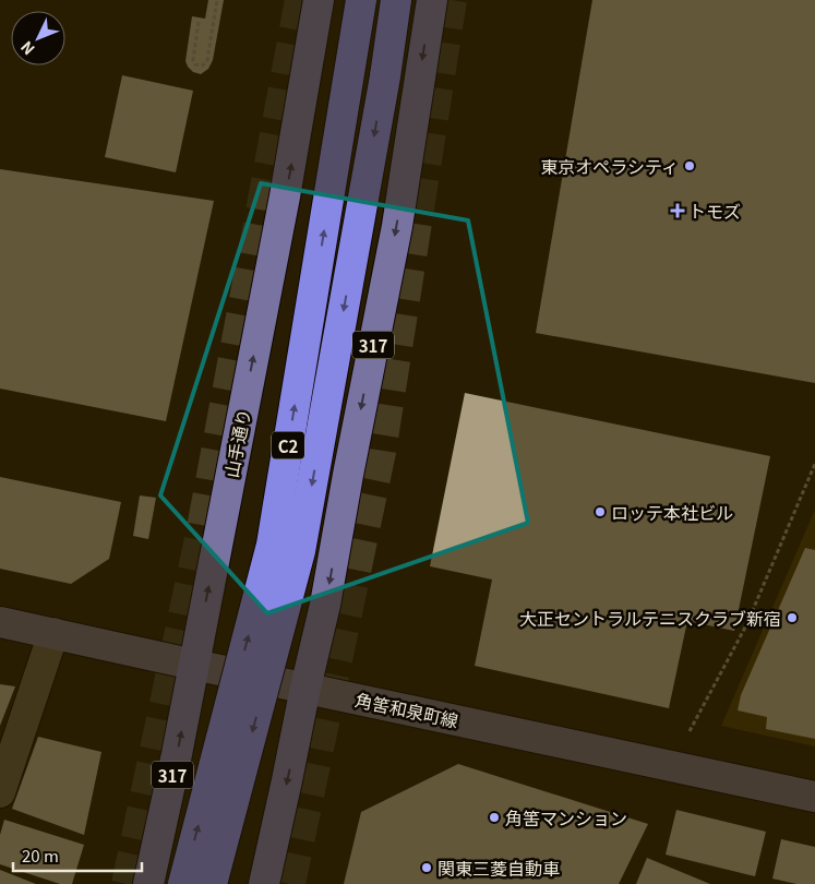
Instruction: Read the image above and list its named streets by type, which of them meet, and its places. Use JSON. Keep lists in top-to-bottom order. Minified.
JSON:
{"streets":{"highway":["C2"],"main road":["317","山手通り","角筈和泉町線"]},"crossings":[["317","角筈和泉町線"],["山手通り","角筈和泉町線"]],"places":{"other":["東京オペラシティ","ロッテ本社ビル","大正セントラルテニスクラブ新宿","角筈マンション","関東三菱自動車"],"health":["トモズ"]},"scale_bar":"20 m","north":"bottom left"}
